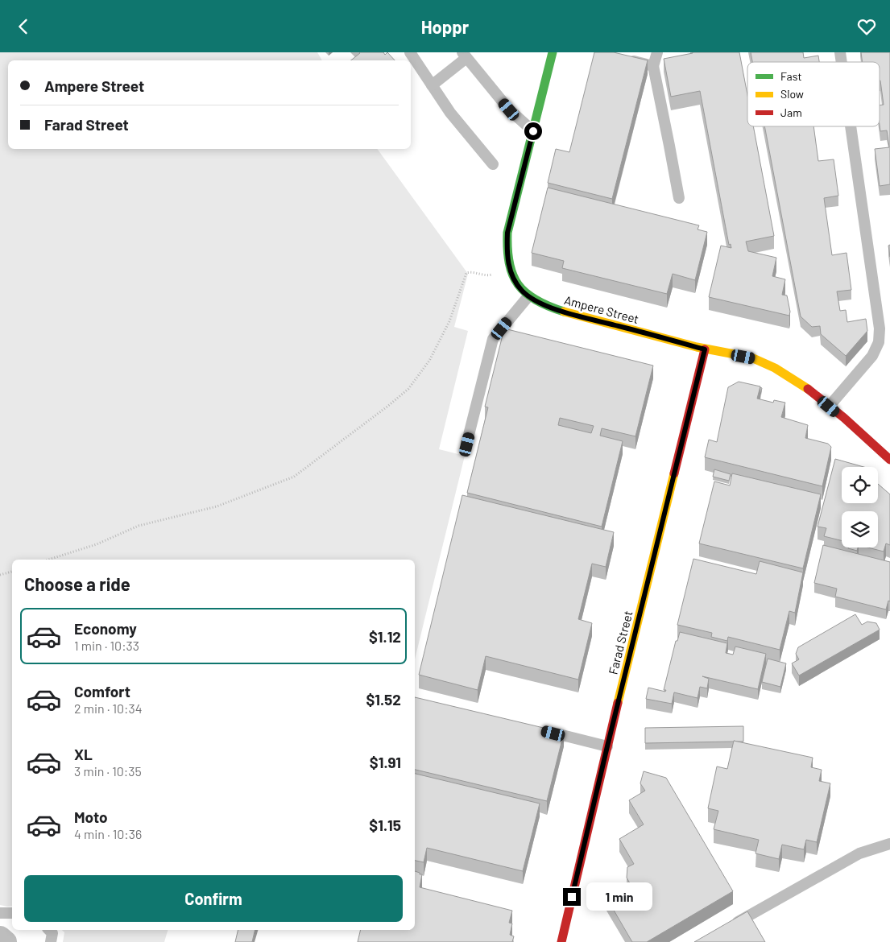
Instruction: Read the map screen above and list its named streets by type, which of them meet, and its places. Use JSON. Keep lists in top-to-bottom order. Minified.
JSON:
{"streets":{"street":["Ampere Street","Farad Street"]},"crossings":[["Ampere Street","Farad Street"]],"legend":["Fast","Slow","Jam"],"page":{"header":"Hoppr","banner":["Ampere Street","Farad Street"],"heading":"Choose a ride","list":[{"name":"Economy","note":"1 min · 10:33","value":"$1.12"},{"name":"Comfort","note":"2 min · 10:34","value":"$1.52"},{"name":"XL","note":"3 min · 10:35","value":"$1.91"},{"name":"Moto","note":"4 min · 10:36","value":"$1.15"}],"buttons":"Confirm","bubble":"1 min"}}
